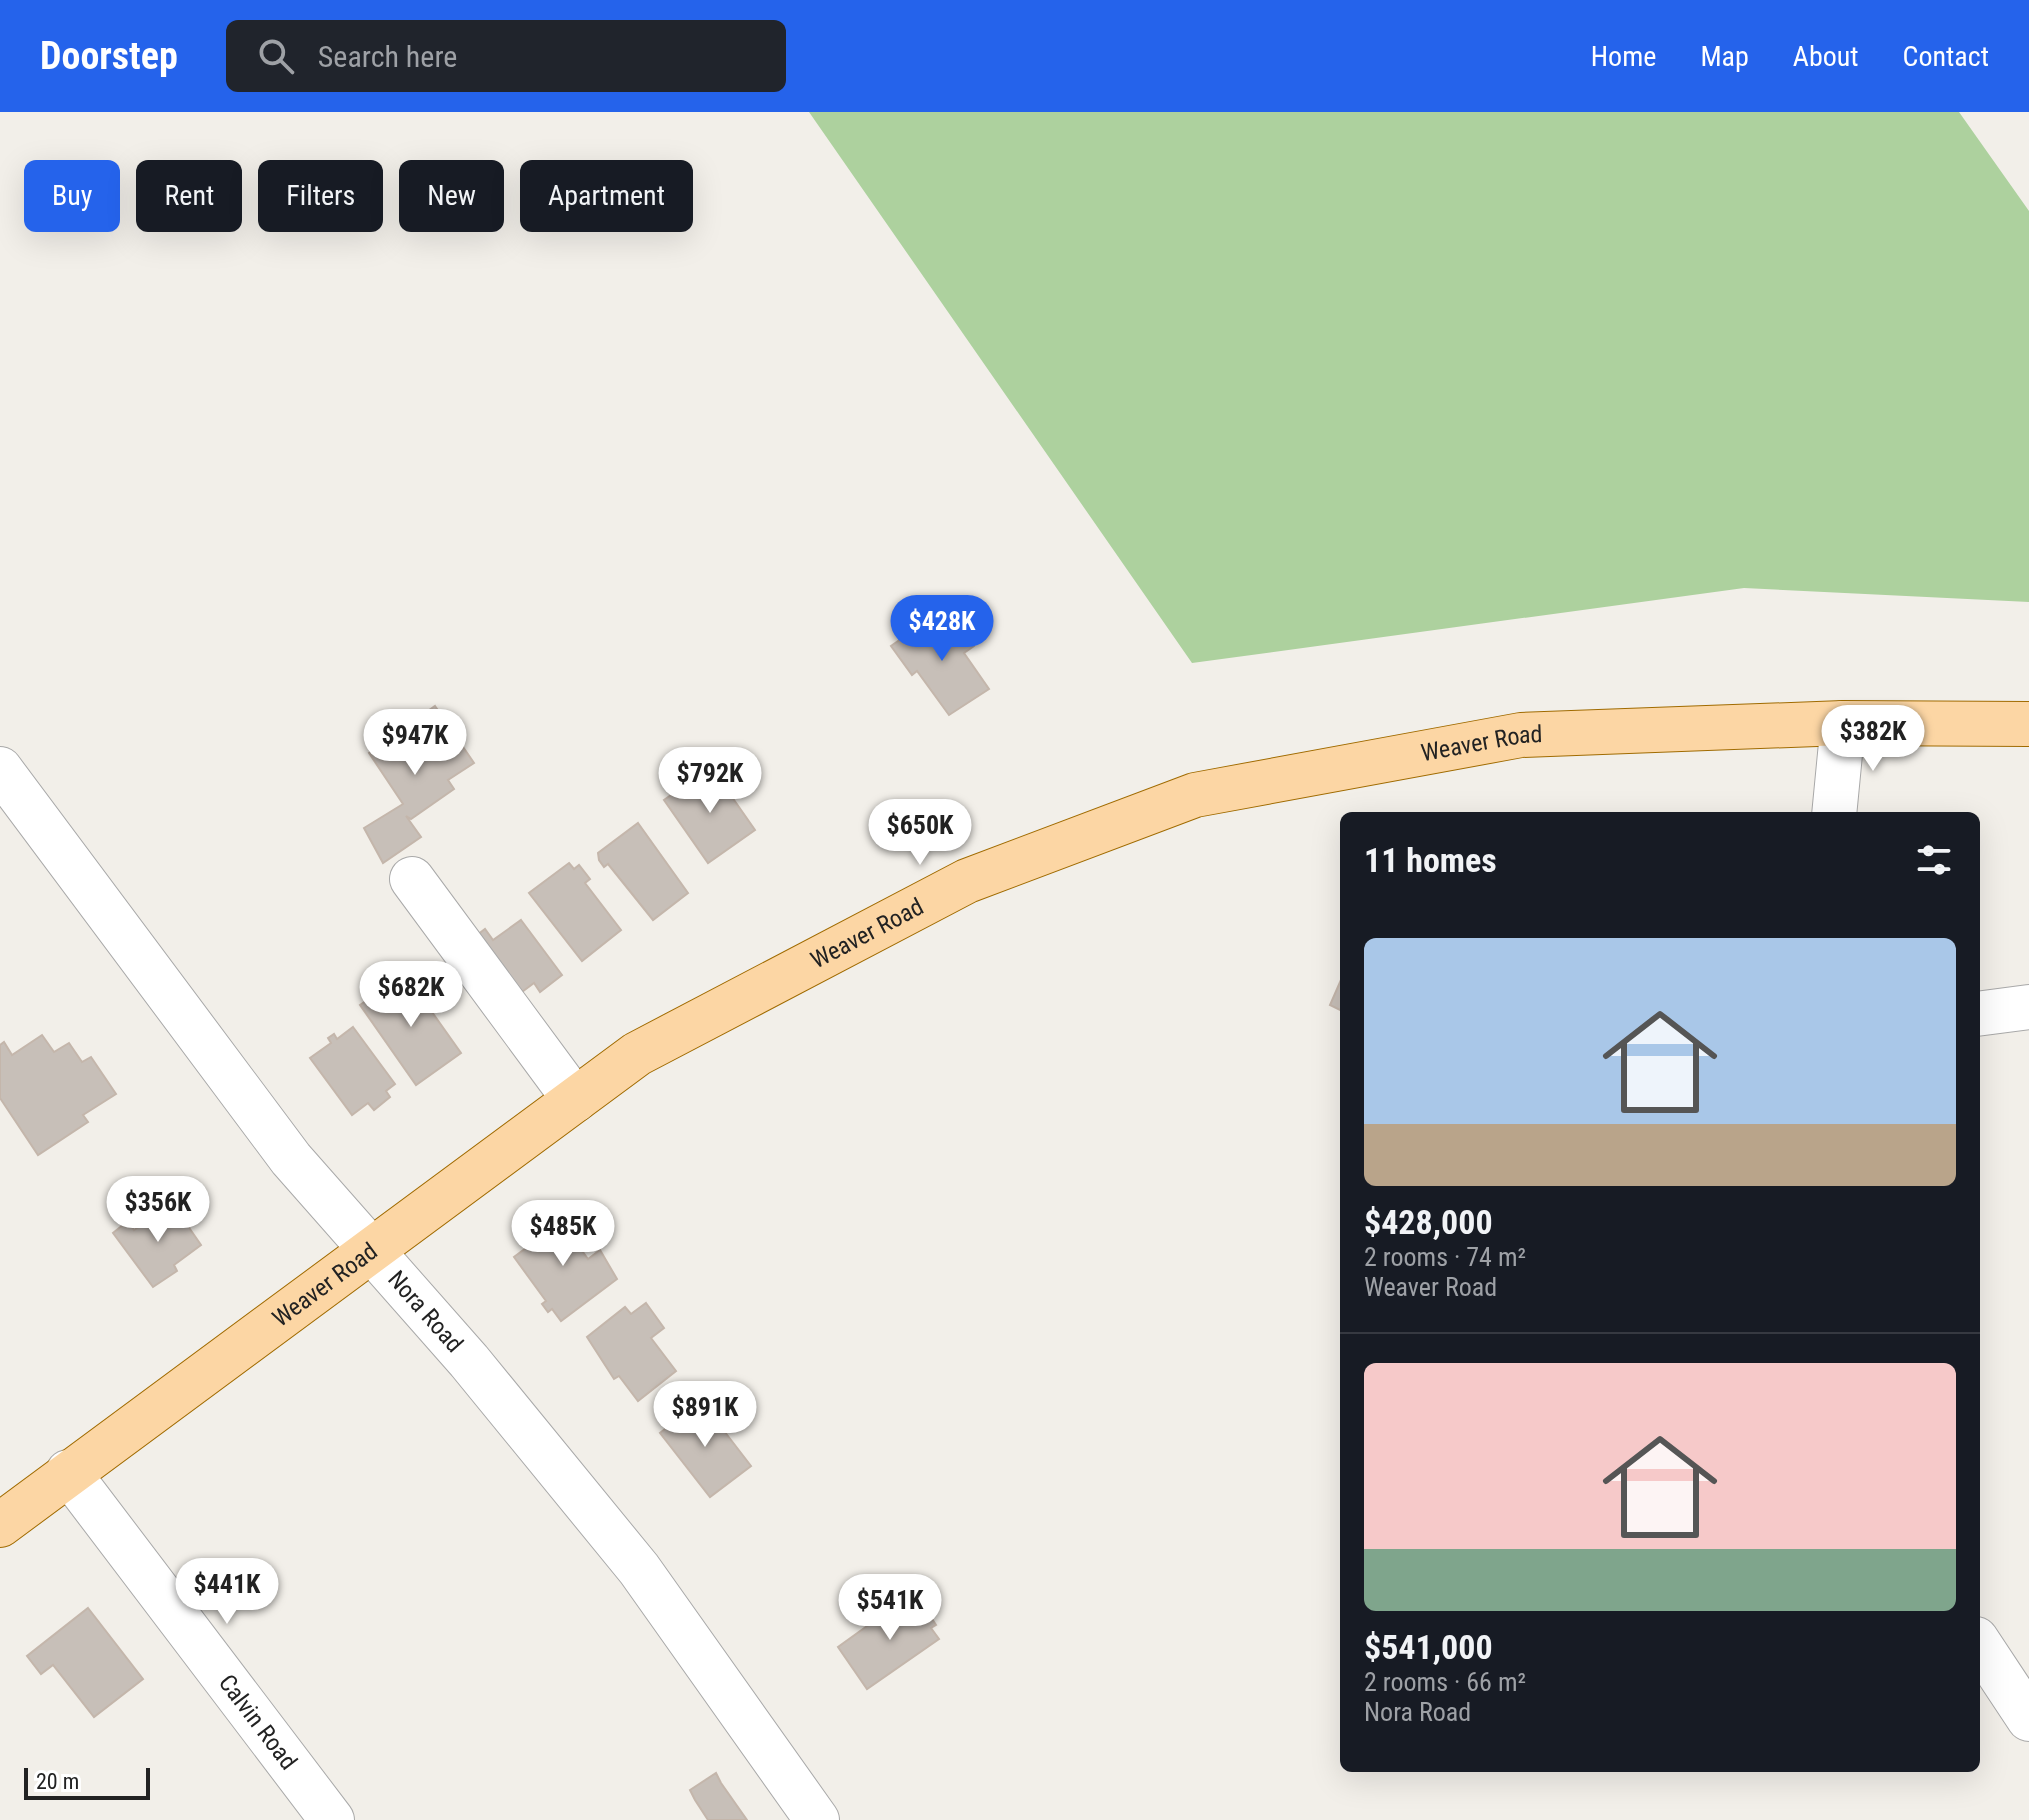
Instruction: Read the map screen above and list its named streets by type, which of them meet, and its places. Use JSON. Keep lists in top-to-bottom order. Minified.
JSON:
{"streets":{"main road":["Weaver Road"],"street":["Nora Road","Calvin Road"]},"crossings":[["Weaver Road","Nora Road"],["Weaver Road","Calvin Road"]],"scale_bar":"20 m","page":{"header":"Doorstep","search":"Search here","nav":["Home","Map","About","Contact"],"chip":["Buy","Rent","Filters","New","Apartment"],"price":["$428K","$382K","$947K","$792K","$650K","$682K","$356K","$485K","$891K","$441K","$541K"],"heading":"11 homes","list":[{"name":"$428,000","note":"2 rooms · 74 m² · Weaver Road"},{"name":"$541,000","note":"2 rooms · 66 m² · Nora Road"}],"scale":"20 m"}}
